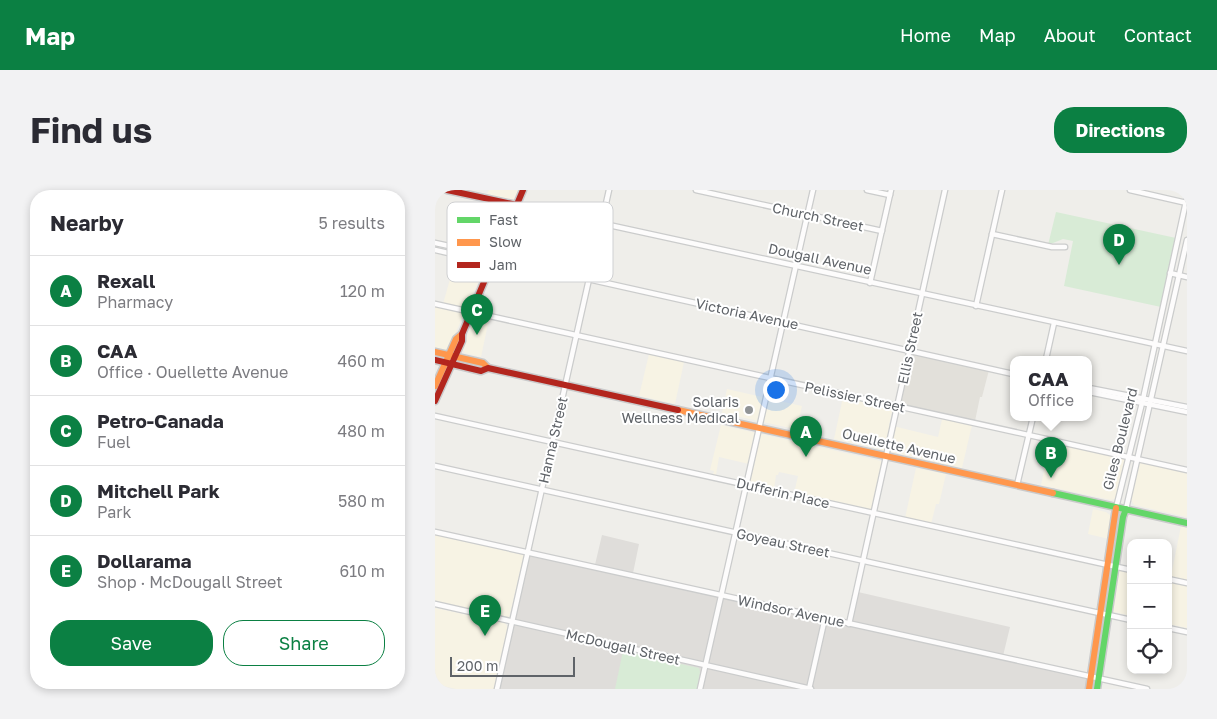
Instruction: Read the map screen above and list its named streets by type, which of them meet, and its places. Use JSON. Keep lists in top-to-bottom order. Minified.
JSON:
{"streets":{"main road":["Dougall Avenue","Giles Boulevard","Ouellette Avenue"],"street":["Church Street","Victoria Avenue","Ellis Street","Pelissier Street","Hanna Street","Dufferin Place","Goyeau Street","Windsor Avenue","McDougall Street"]},"crossings":[["Dougall Avenue","Ellis Street"],["Dougall Avenue","Giles Boulevard"],["Victoria Avenue","Ellis Street"],["Ellis Street","Pelissier Street"],["Ellis Street","Ouellette Avenue"],["Ellis Street","Dufferin Place"],["Ellis Street","Goyeau Street"],["Ellis Street","Windsor Avenue"],["Pelissier Street","Giles Boulevard"],["Pelissier Street","Hanna Street"],["Giles Boulevard","Ouellette Avenue"],["Giles Boulevard","Dufferin Place"],["Giles Boulevard","Goyeau Street"],["Giles Boulevard","Windsor Avenue"],["Hanna Street","Ouellette Avenue"],["Hanna Street","Dufferin Place"],["Hanna Street","Goyeau Street"],["Hanna Street","Windsor Avenue"],["Hanna Street","McDougall Street"]],"places":["Solaris Wellness Medical"],"legend":["Fast","Slow","Jam"],"scale_bar":"200 m","page":{"header":"Map","nav":["Home","Map","About","Contact"],"buttons":["Directions",["Save","Share"]],"title":"Find us","heading":["Nearby","5 results"],"pins":["D","C","A","B","E"],"list":[{"mark":"A","name":"Rexall","note":"Pharmacy","value":"120 m"},{"mark":"B","name":"CAA","note":"Office · Ouellette Avenue","value":"460 m"},{"mark":"C","name":"Petro-Canada","note":"Fuel","value":"480 m"},{"mark":"D","name":"Mitchell Park","note":"Park","value":"580 m"},{"mark":"E","name":"Dollarama","note":"Shop · McDougall Street","value":"610 m"}],"popup":["CAA","Office"],"map_buttons":["+","−"],"scale":"200 m"}}
